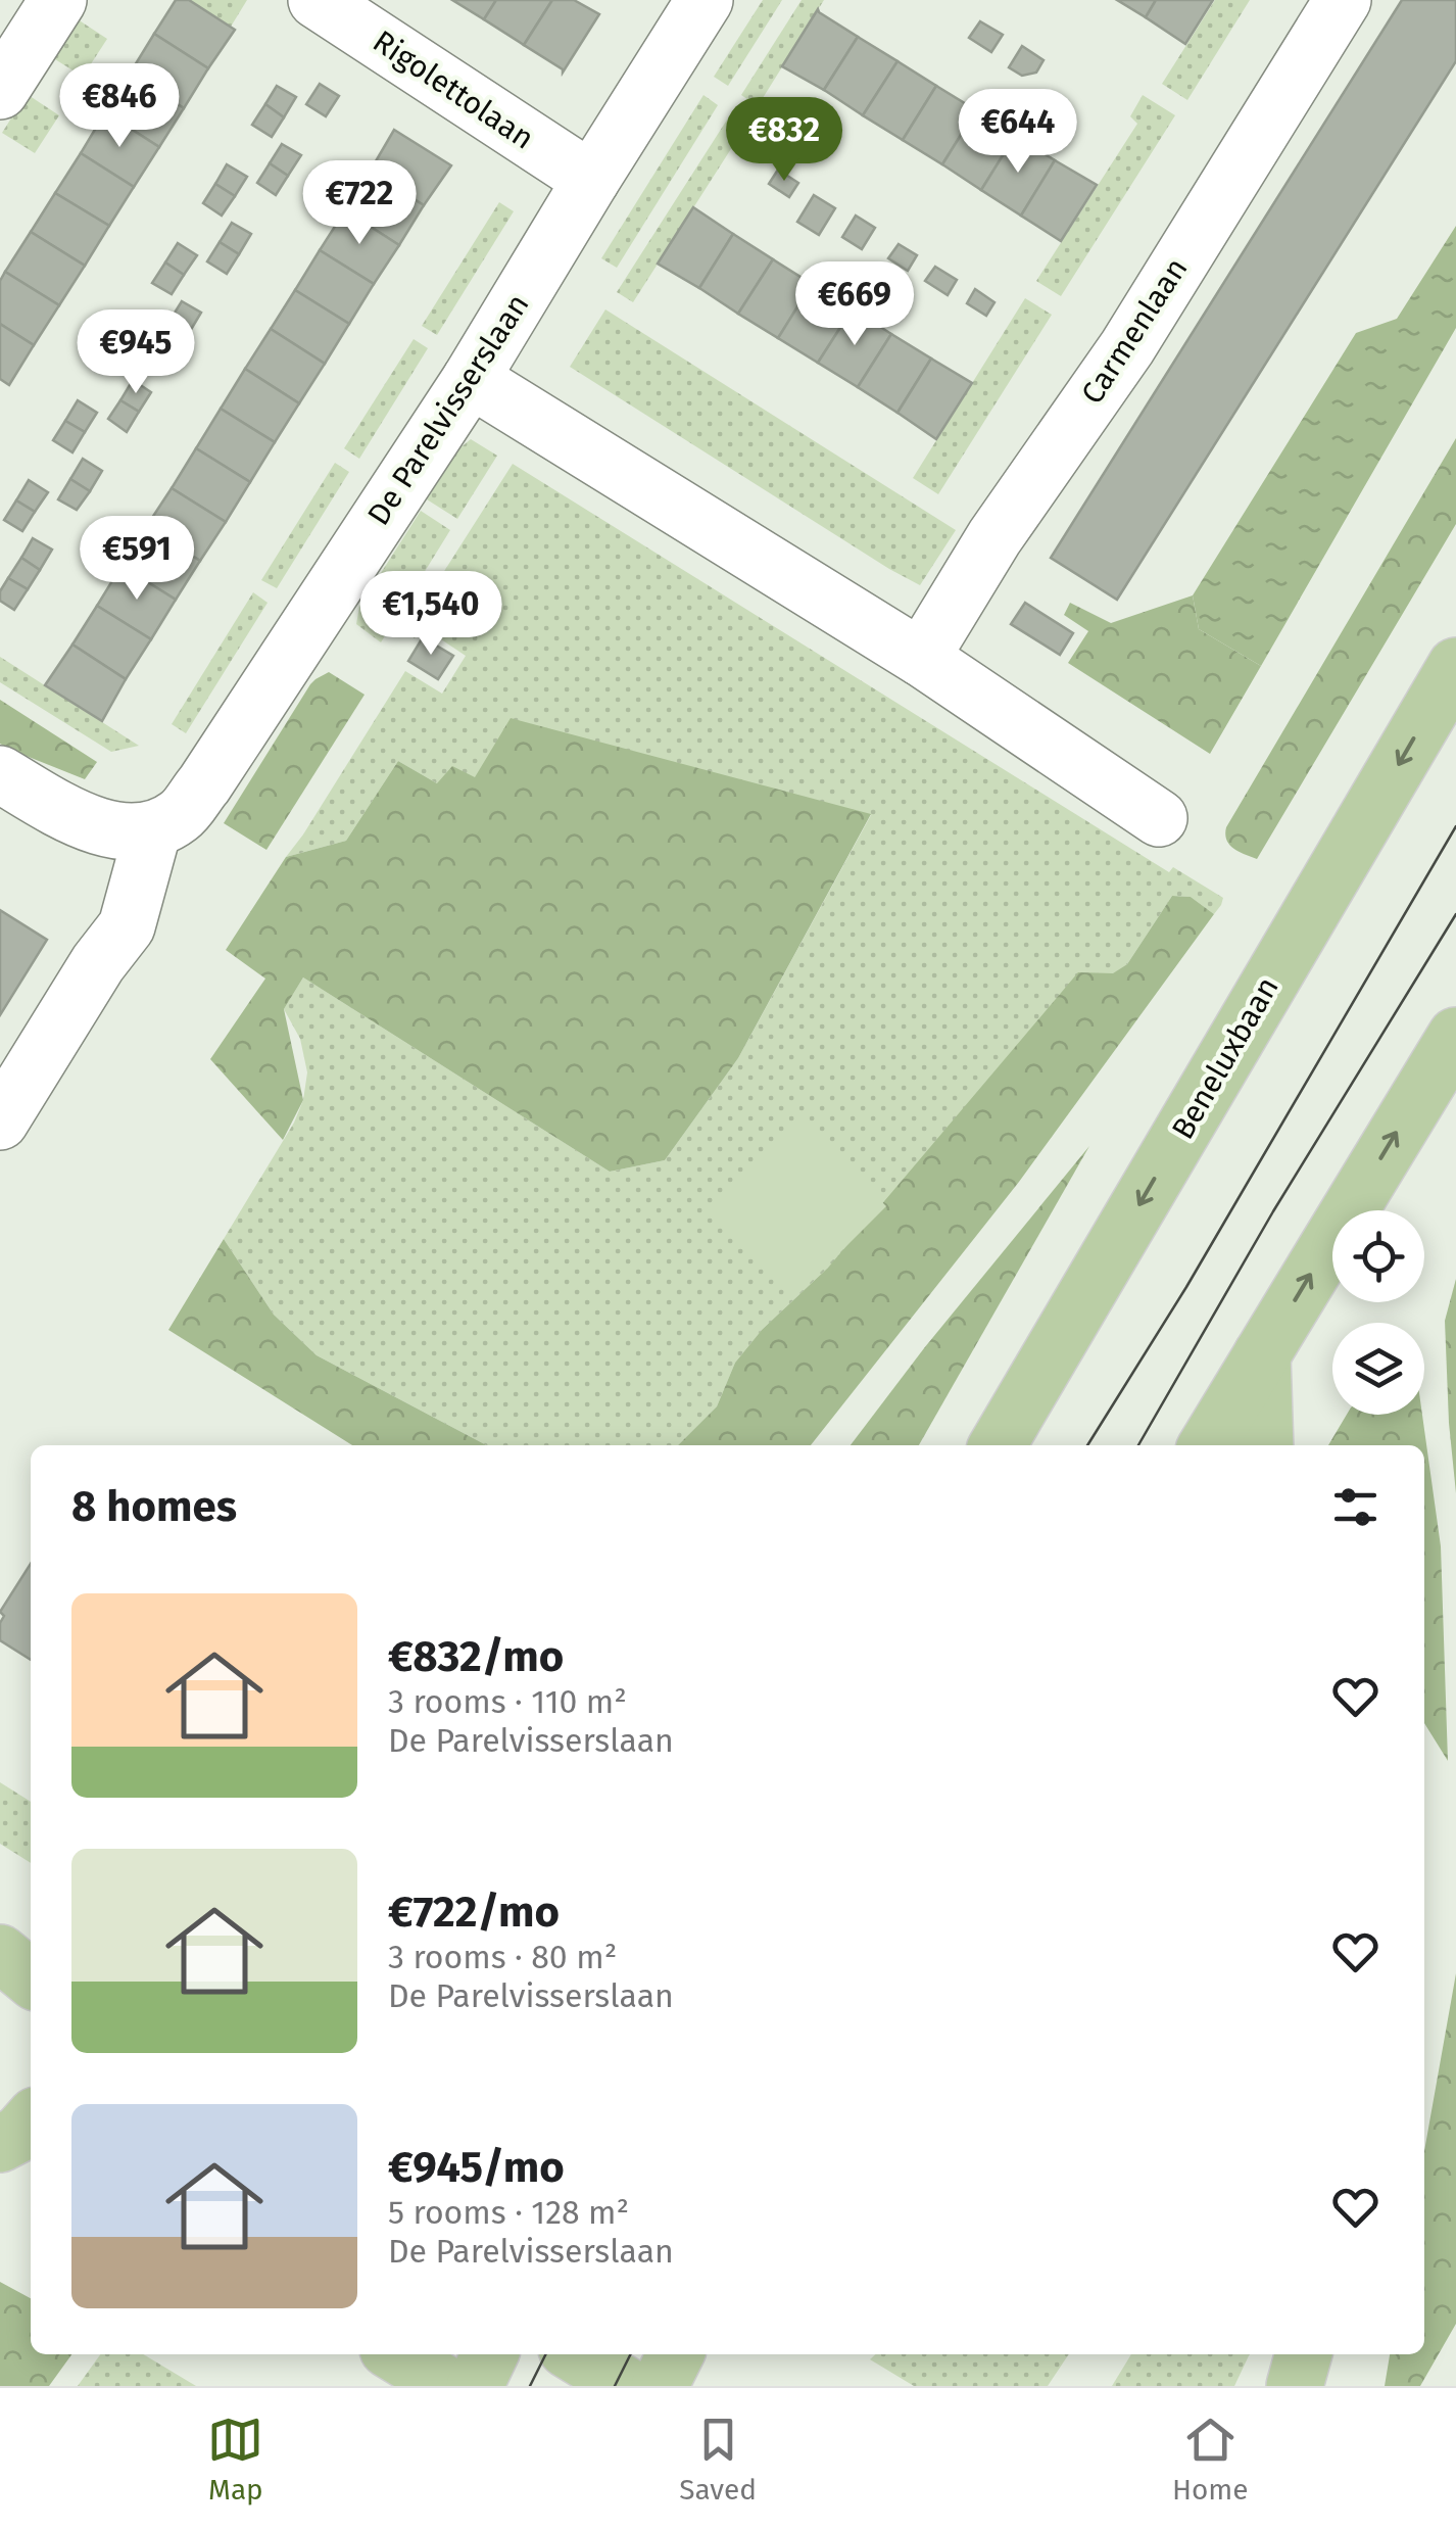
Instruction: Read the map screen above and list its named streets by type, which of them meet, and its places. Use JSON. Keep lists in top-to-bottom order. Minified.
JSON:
{"streets":{"main road":["Beneluxbaan"],"street":["Rigolettolaan","Carmenlaan","De Parelvisserslaan"]},"crossings":[["Rigolettolaan","De Parelvisserslaan"]],"page":{"price":["€846","€644","€832","€722","€669","€945","€591","€1,540"],"heading":"8 homes","list":[{"name":"€832/mo","note":"3 rooms · 110 m² · De Parelvisserslaan"},{"name":"€722/mo","note":"3 rooms · 80 m² · De Parelvisserslaan"},{"name":"€945/mo","note":"5 rooms · 128 m² · De Parelvisserslaan"}],"tabs":["Map","Saved","Home"]}}
